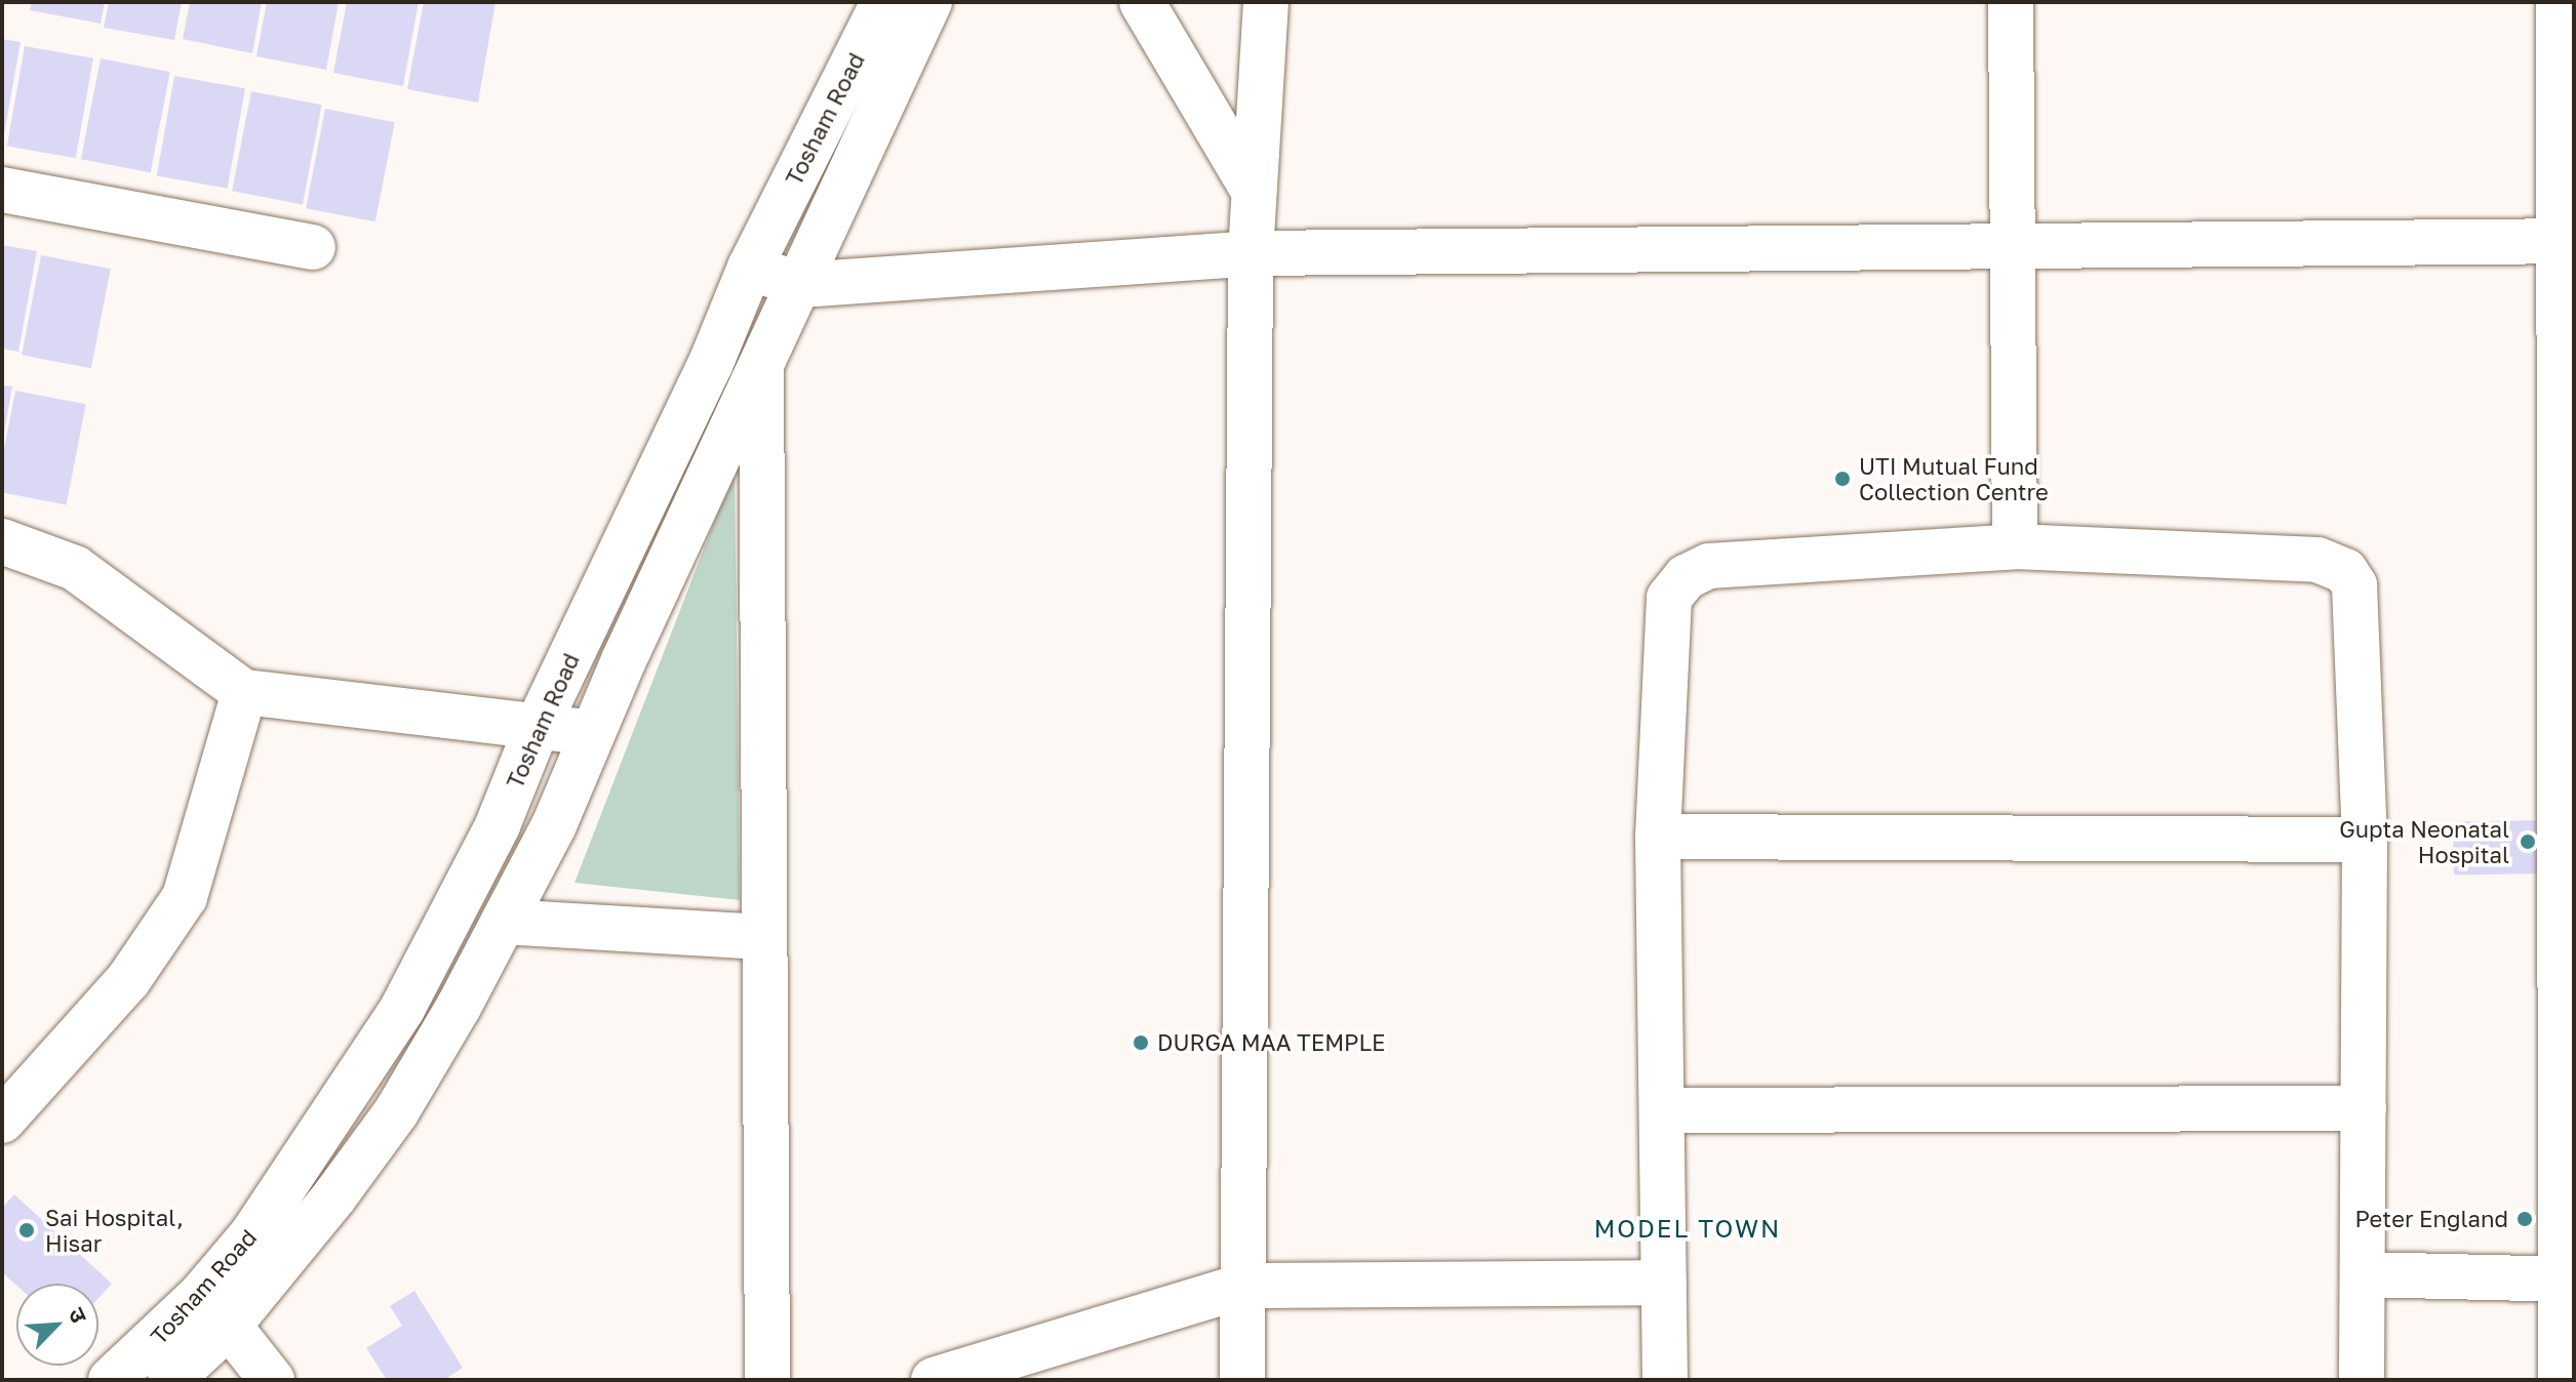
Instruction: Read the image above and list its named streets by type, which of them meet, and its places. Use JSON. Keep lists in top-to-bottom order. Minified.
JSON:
{"streets":{"street":["Tosham Road"]},"districts":["MODEL TOWN"],"places":["UTI Mutual Fund Collection Centre","Gupta Neonatal Hospital","DURGA MAA TEMPLE","Peter England","Sai Hospital, Hisar"],"north":"top right"}
